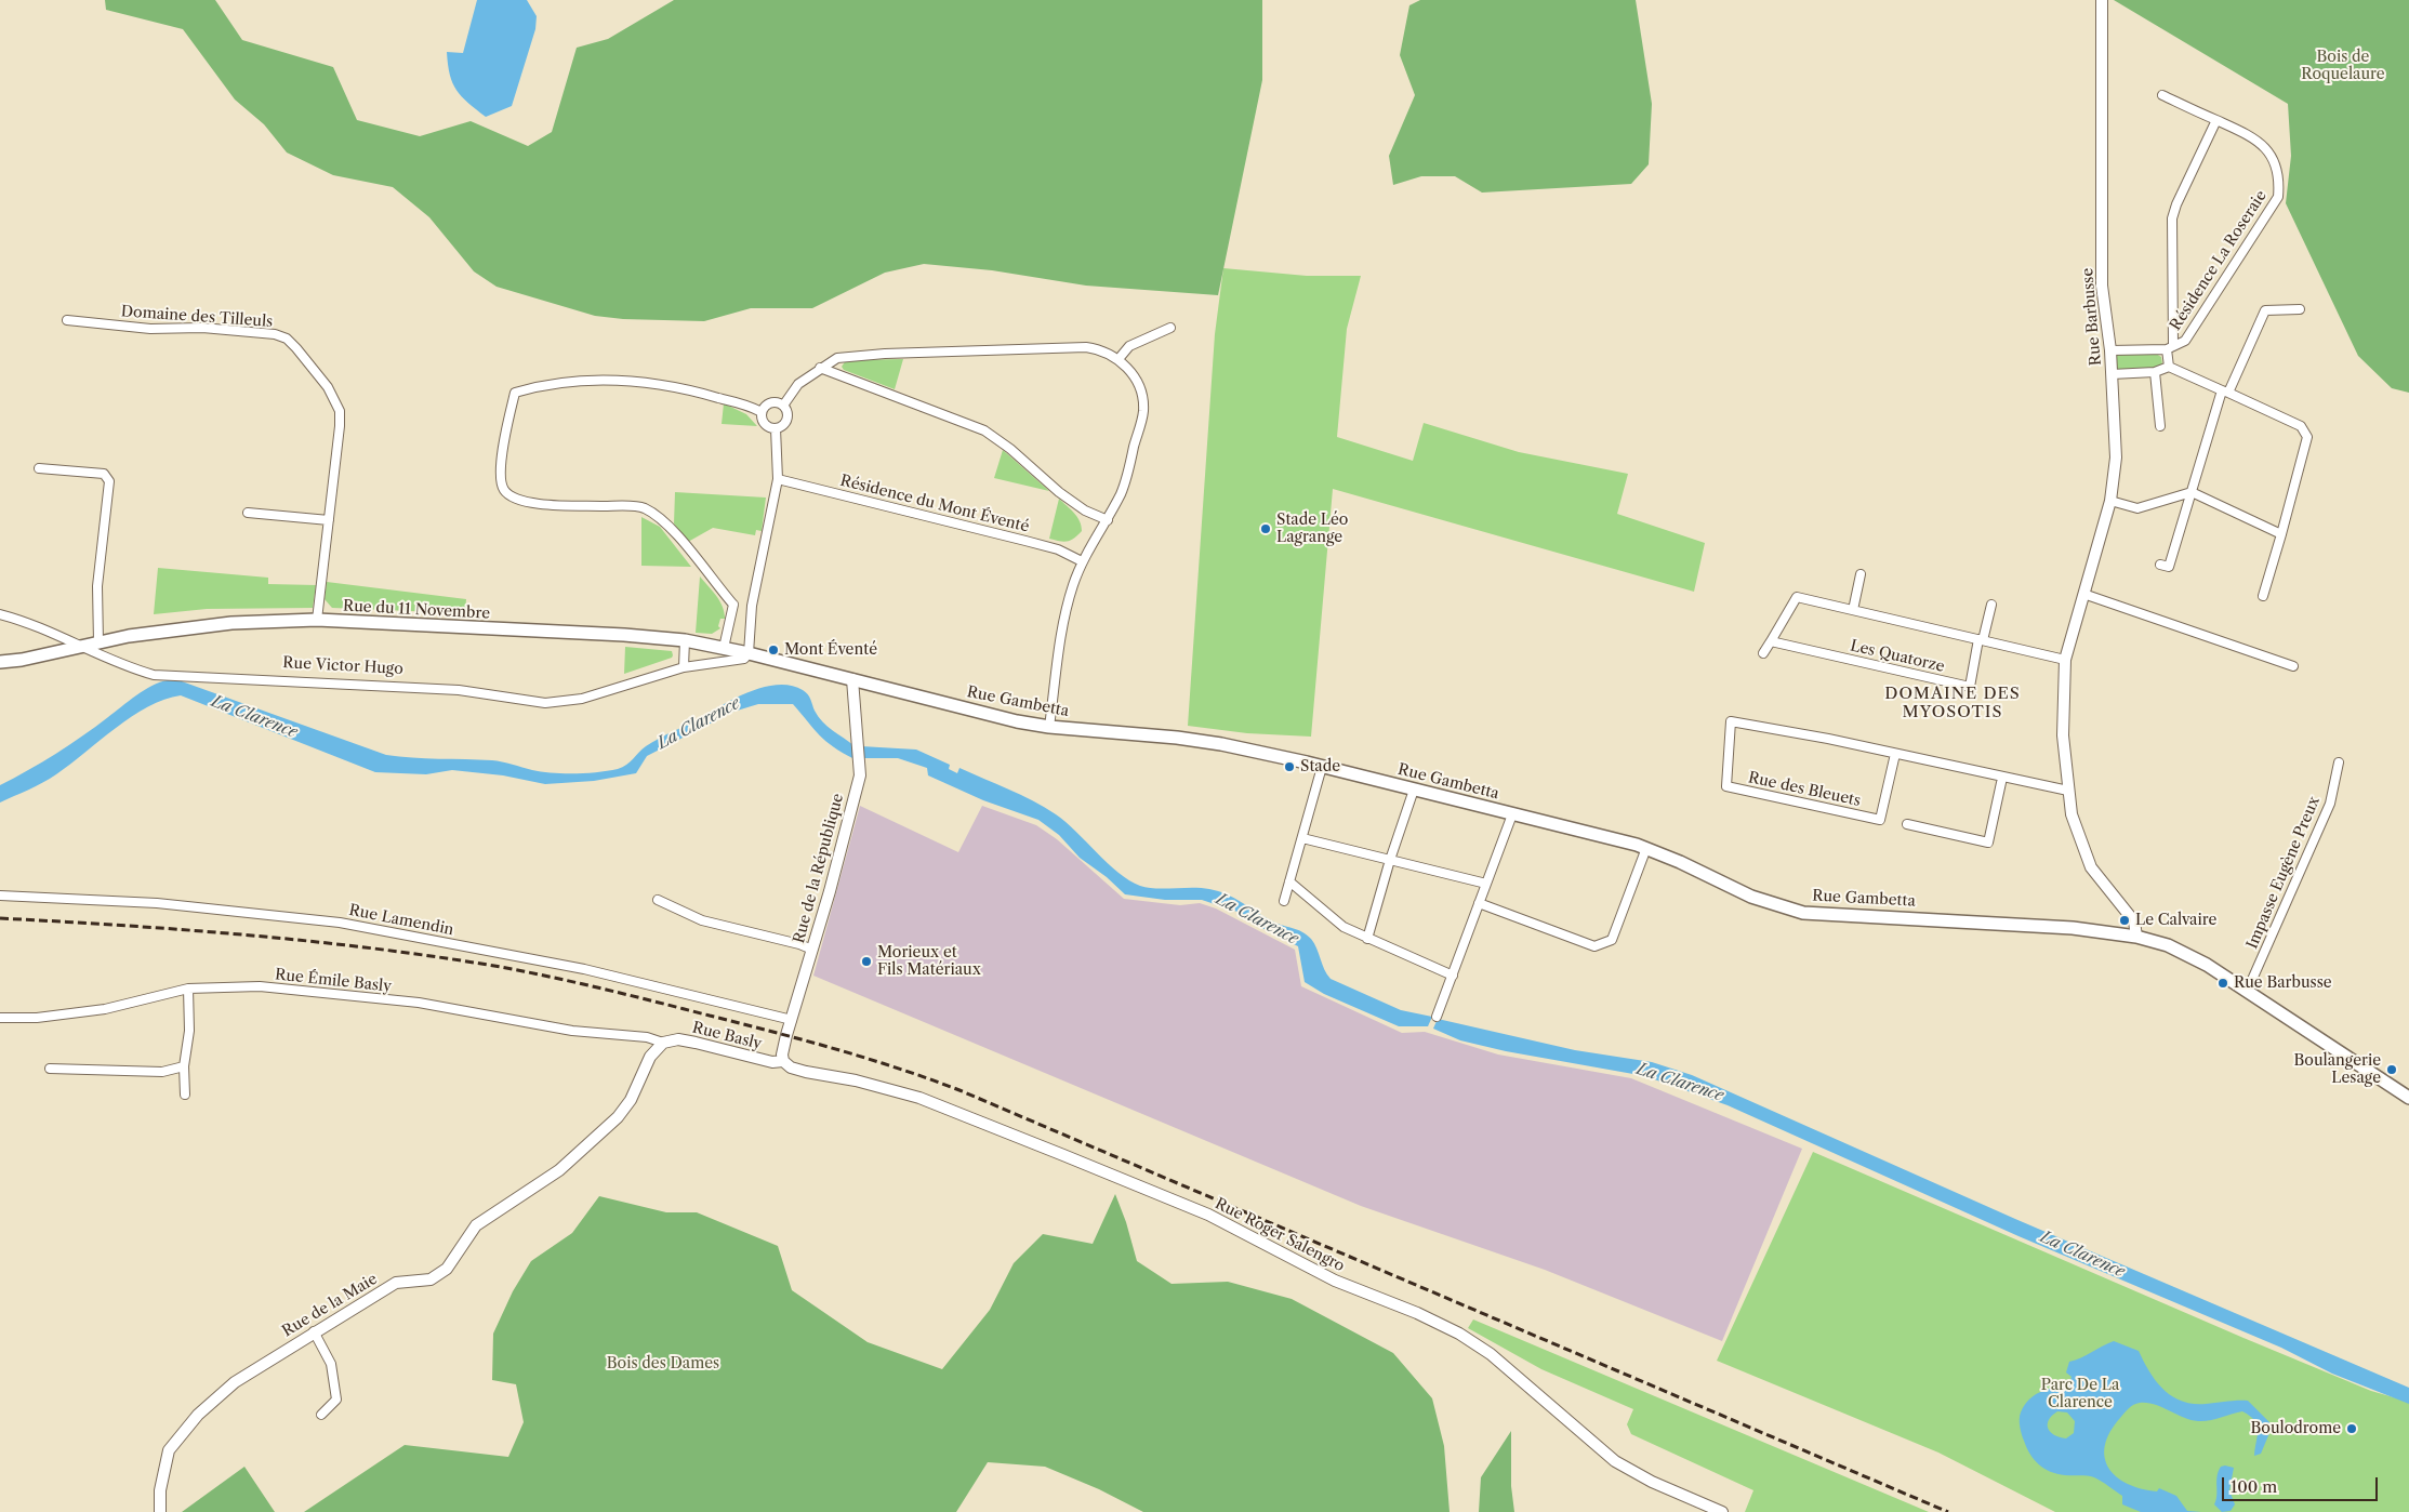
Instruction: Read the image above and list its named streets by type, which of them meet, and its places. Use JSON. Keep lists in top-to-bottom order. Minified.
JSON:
{"streets":{"main road":["Rue du 11 Novembre","Rue Gambetta"],"street":["Résidence La Roseraie","Domaine des Tilleuls","Rue Barbusse","Résidence du Mont Éventé","Les Quatorze","Rue Victor Hugo","Rue des Bleuets","Rue de la République","Impasse Eugène Preux","Rue Lamendin","Rue Émile Basly","Rue Basly","Rue Roger Salengro","Rue de la Maie"]},"crossings":[["Résidence La Roseraie","Rue Barbusse"],["Domaine des Tilleuls","Rue du 11 Novembre"],["Rue Barbusse","Rue Gambetta"],["Rue Barbusse","Rue des Bleuets"],["Rue du 11 Novembre","Rue Victor Hugo"],["Rue du 11 Novembre","Rue Gambetta"],["Rue Victor Hugo","Rue Gambetta"],["Rue Gambetta","Rue de la République"],["Rue Gambetta","Impasse Eugène Preux"],["Rue de la République","Rue Lamendin"],["Rue de la République","Rue Basly"],["Rue de la République","Rue Roger Salengro"],["Rue Émile Basly","Rue Basly"],["Rue Émile Basly","Rue de la Maie"],["Rue Basly","Rue Roger Salengro"],["Rue Basly","Rue de la Maie"]],"districts":["DOMAINE DES MYOSOTIS"],"water":["La Clarence"],"parks":["Bois de Roquelaure","Bois des Dames","Parc De La Clarence"],"places":["Stade Léo Lagrange","Mont Éventé","Stade","Le Calvaire","Morieux et Fils Matériaux","Rue Barbusse","Boulangerie Lesage","Boulodrome"],"scale_bar":"100 m"}
